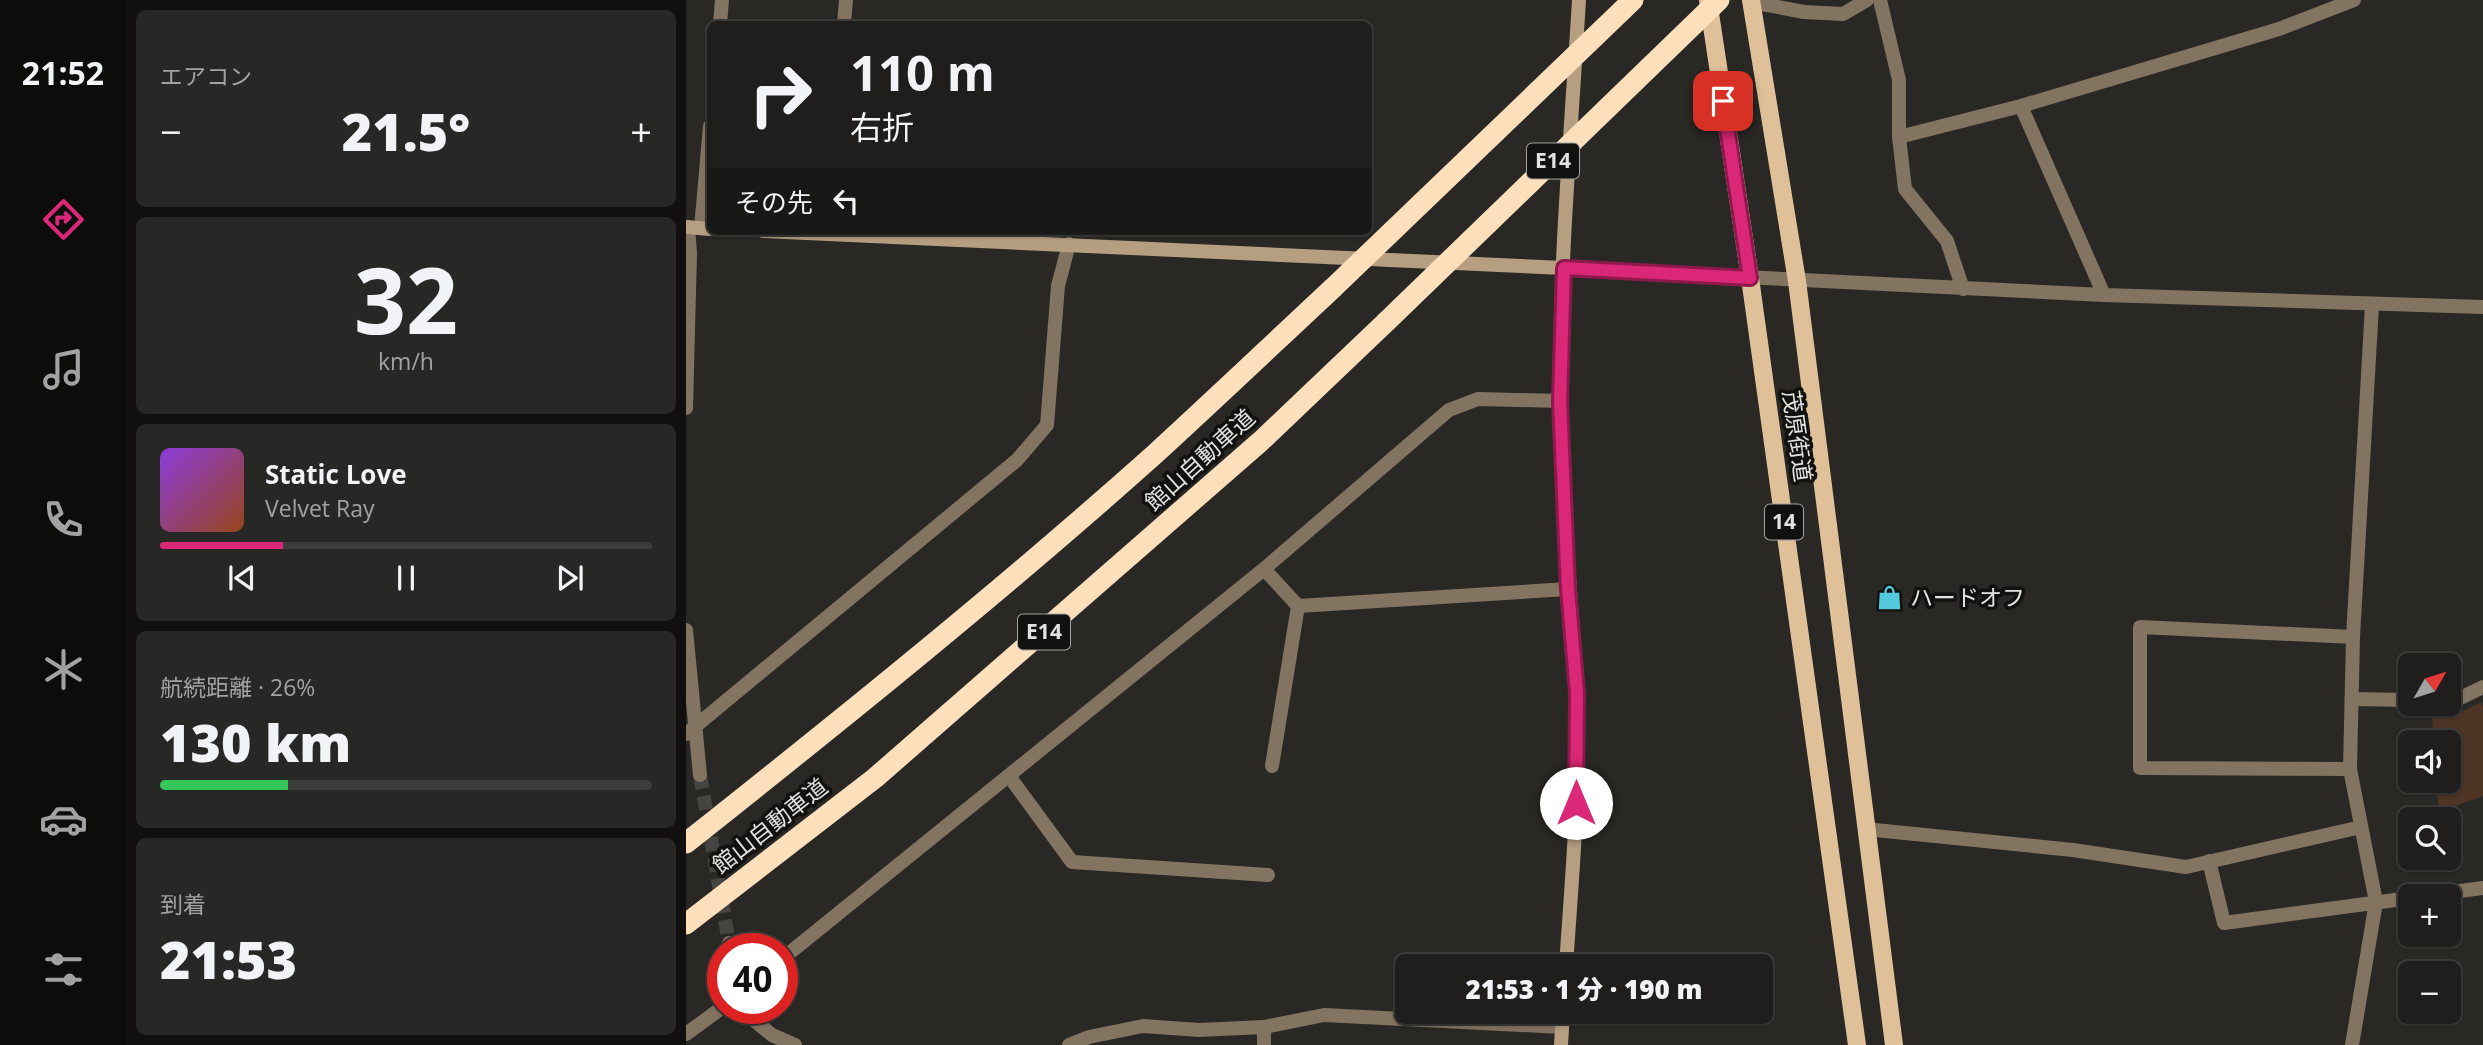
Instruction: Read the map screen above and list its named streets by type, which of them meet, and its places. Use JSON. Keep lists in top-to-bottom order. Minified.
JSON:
{"streets":{"highway":["E14","館山自動車道"],"main road":["茂原街道","14"]},"places":{"shop":["ハードオフ"]},"north":"top right","page":{"tabs":"21:52","tile":["エアコン",["32","km/h"],["航続距離 · 26%","130 km"],["到着","21:53"]],"turn":["110 m","右折"],"heat":["−","21.5°","+"],"then":"その先","song":["Static Love","Velvet Ray"],"map_buttons":["+","−"],"limit":"40","trip":"21:53 · 1 分 · 190 m"}}
